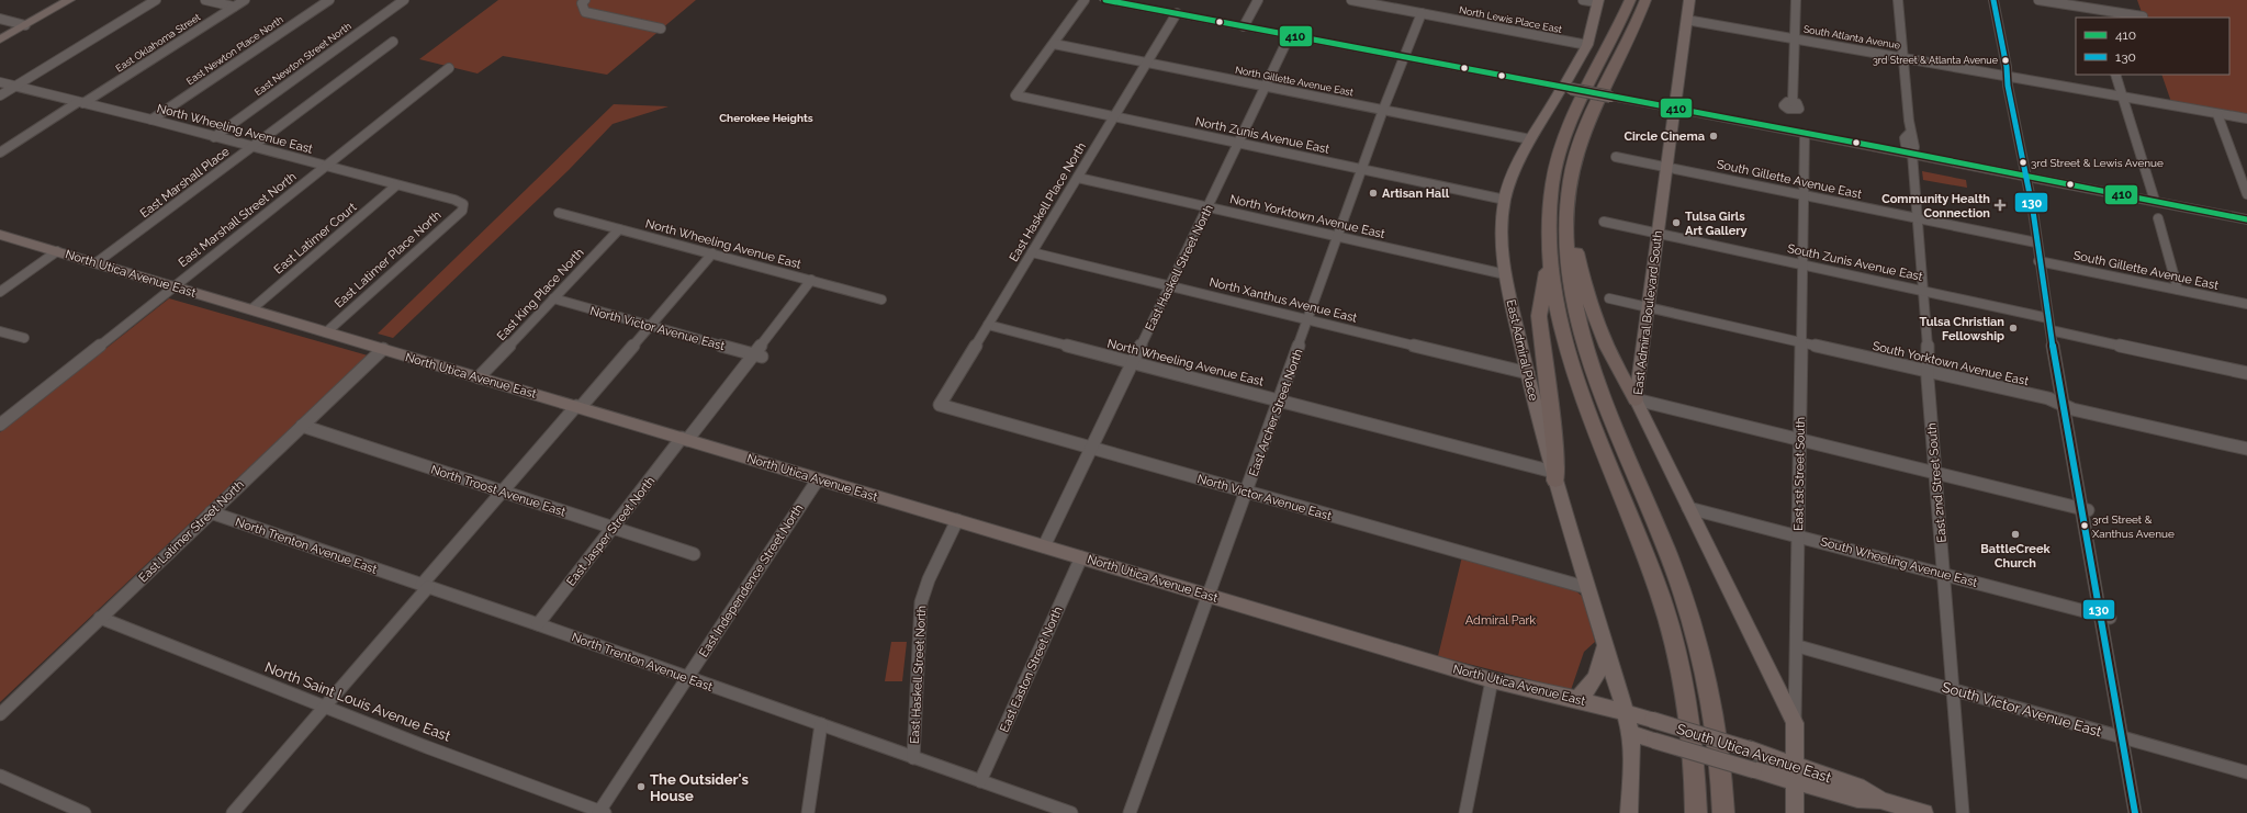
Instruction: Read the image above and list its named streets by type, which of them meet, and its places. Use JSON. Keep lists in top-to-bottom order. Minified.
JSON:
{"streets":{"main road":["North Utica Avenue East","East Admiral Boulevard South","East Admiral Place","East 1st Street South","South Utica Avenue East"],"street":["North Lewis Place East","South Atlanta Avenue","East Oklahoma Street","East Newton Place North","East Newton Street North","North Gillette Avenue East","North Wheeling Avenue East","North Zunis Avenue East","South Gillette Avenue East","East Marshall Place","East Haskell Place North","North Yorktown Avenue East","East Marshall Street North","East Latimer Court","East Latimer Place North","South Zunis Avenue East","East Haskell Street North","East King Place North","North Xanthus Avenue East","North Victor Avenue East","South Yorktown Avenue East","East Archer Street North","East 2nd Street South","North Troost Avenue East","East Latimer Street North","East Jasper Street North","North Trenton Avenue East","South Wheeling Avenue East","East Independence Street North","East Easton Street North","North Saint Louis Avenue East","South Victor Avenue East"]},"crossings":[["North Lewis Place East","East Admiral Place"],["North Lewis Place East","East Archer Street North"],["South Atlanta Avenue","East Admiral Boulevard South"],["South Atlanta Avenue","East 2nd Street South"],["East Oklahoma Street","North Wheeling Avenue East"],["East Newton Place North","North Wheeling Avenue East"],["East Newton Street North","North Wheeling Avenue East"],["North Gillette Avenue East","North Zunis Avenue East"],["North Gillette Avenue East","East Haskell Place North"],["North Gillette Avenue East","East Haskell Street North"],["North Gillette Avenue East","East Admiral Place"],["North Gillette Avenue East","East Archer Street North"],["North Wheeling Avenue East","East Marshall Place"],["North Wheeling Avenue East","East Haskell Place North"],["North Wheeling Avenue East","East Marshall Street North"],["North Wheeling Avenue East","East Latimer Court"],["North Wheeling Avenue East","East Latimer Place North"],["North Wheeling Avenue East","East Haskell Street North"],["North Wheeling Avenue East","East King Place North"],["North Wheeling Avenue East","East Admiral Place"],["North Wheeling Avenue East","East Archer Street North"],["North Wheeling Avenue East","East Jasper Street North"],["North Zunis Avenue East","East Haskell Place North"],["North Zunis Avenue East","East Haskell Street North"],["North Zunis Avenue East","East Admiral Place"],["North Zunis Avenue East","East Archer Street North"],["South Gillette Avenue East","East Admiral Boulevard South"],["South Gillette Avenue East","East 1st Street South"],["South Gillette Avenue East","East 2nd Street South"],["East Marshall Place","North Utica Avenue East"],["East Haskell Place North","North Yorktown Avenue East"],["East Haskell Place North","North Xanthus Avenue East"],["East Haskell Place North","North Victor Avenue East"],["North Yorktown Avenue East","East Haskell Street North"],["North Yorktown Avenue East","East Admiral Place"],["North Yorktown Avenue East","East Archer Street North"],["East Marshall Street North","North Utica Avenue East"],["East Latimer Court","North Utica Avenue East"],["East Latimer Place North","North Utica Avenue East"],["South Zunis Avenue East","East Admiral Boulevard South"],["South Zunis Avenue East","East 1st Street South"],["South Zunis Avenue East","East 2nd Street South"],["East Haskell Street North","North Utica Avenue East"],["East Haskell Street North","North Xanthus Avenue East"],["East Haskell Street North","North Victor Avenue East"],["East Haskell Street North","North Trenton Avenue East"],["North Utica Avenue East","East King Place North"],["North Utica Avenue East","East Admiral Place"],["North Utica Avenue East","East Archer Street North"],["North Utica Avenue East","East Latimer Street North"],["North Utica Avenue East","East Jasper Street North"],["North Utica Avenue East","East Independence Street North"],["North Utica Avenue East","East Easton Street North"],["North Utica Avenue East","South Utica Avenue East"],["East King Place North","North Victor Avenue East"],["North Xanthus Avenue East","East Admiral Place"],["North Xanthus Avenue East","East Archer Street North"],["East Admiral Boulevard South","South Yorktown Avenue East"],["East Admiral Boulevard South","East 1st Street South"],["East Admiral Boulevard South","South Wheeling Avenue East"],["North Victor Avenue East","East Admiral Place"],["North Victor Avenue East","East Archer Street North"],["North Victor Avenue East","East Jasper Street North"],["East Admiral Place","South Utica Avenue East"],["South Yorktown Avenue East","East 1st Street South"],["South Yorktown Avenue East","East 2nd Street South"],["East 1st Street South","South Wheeling Avenue East"],["East 1st Street South","South Victor Avenue East"],["East 1st Street South","South Utica Avenue East"],["East 2nd Street South","South Wheeling Avenue East"],["East 2nd Street South","South Victor Avenue East"],["North Troost Avenue East","East Latimer Street North"],["North Troost Avenue East","East Jasper Street North"],["East Latimer Street North","North Trenton Avenue East"],["East Latimer Street North","North Saint Louis Avenue East"],["East Jasper Street North","North Trenton Avenue East"],["North Trenton Avenue East","East Independence Street North"],["North Trenton Avenue East","East Easton Street North"],["East Independence Street North","North Saint Louis Avenue East"]],"districts":["Cherokee Heights"],"parks":["Admiral Park"],"places":{"other":["3rd Street & Atlanta Avenue","Circle Cinema","3rd Street & Lewis Avenue","Artisan Hall","Tulsa Girls Art Gallery","Tulsa Christian Fellowship","3rd Street & Xanthus Avenue","BattleCreek Church","The Outsider's House"],"health":["Community Health Connection"]},"lines":["transit line 410","transit line 130"],"legend":["410","130"]}
